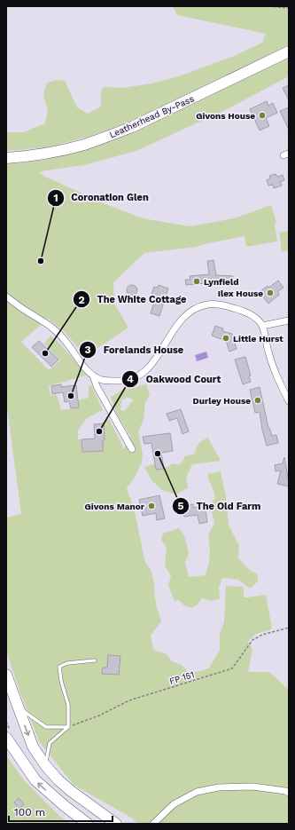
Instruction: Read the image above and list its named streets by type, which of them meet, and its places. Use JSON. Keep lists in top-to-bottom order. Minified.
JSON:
{"streets":{"highway":["Leatherhead By-Pass"],"path":["FP 151"]},"places":["Givons House","Coronation Glen","Lynfield","Ilex House","Little Hurst","The White Cottage","Forelands House","Durley House","Oakwood Court","The Old Farm","Givons Manor"],"scale_bar":"100 m"}
